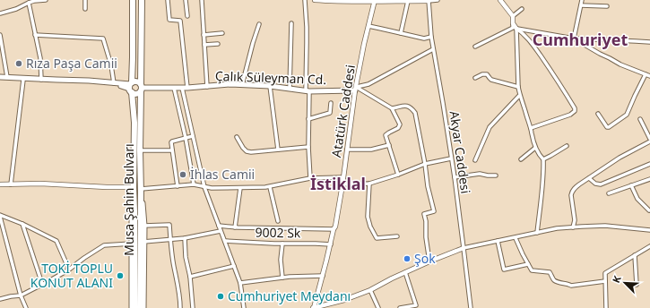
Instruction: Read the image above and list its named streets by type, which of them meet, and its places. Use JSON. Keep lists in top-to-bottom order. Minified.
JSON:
{"streets":{"main road":["Çalık Süleyman Cd.","Musa Şahin Bulvarı"],"street":["Atatürk Caddesi","Akyar Caddesi","9002 Sk"]},"crossings":[["Çalık Süleyman Cd.","Atatürk Caddesi"],["Çalık Süleyman Cd.","Musa Şahin Bulvarı"],["Atatürk Caddesi","9002 Sk"]],"districts":["Cumhuriyet","İstiklal"],"places":["Rıza Paşa Camii","İhlas Camii","Şok","TOKİ TOPLU KONUT ALANI","Cumhuriyet Meydanı"],"north":"top left"}
